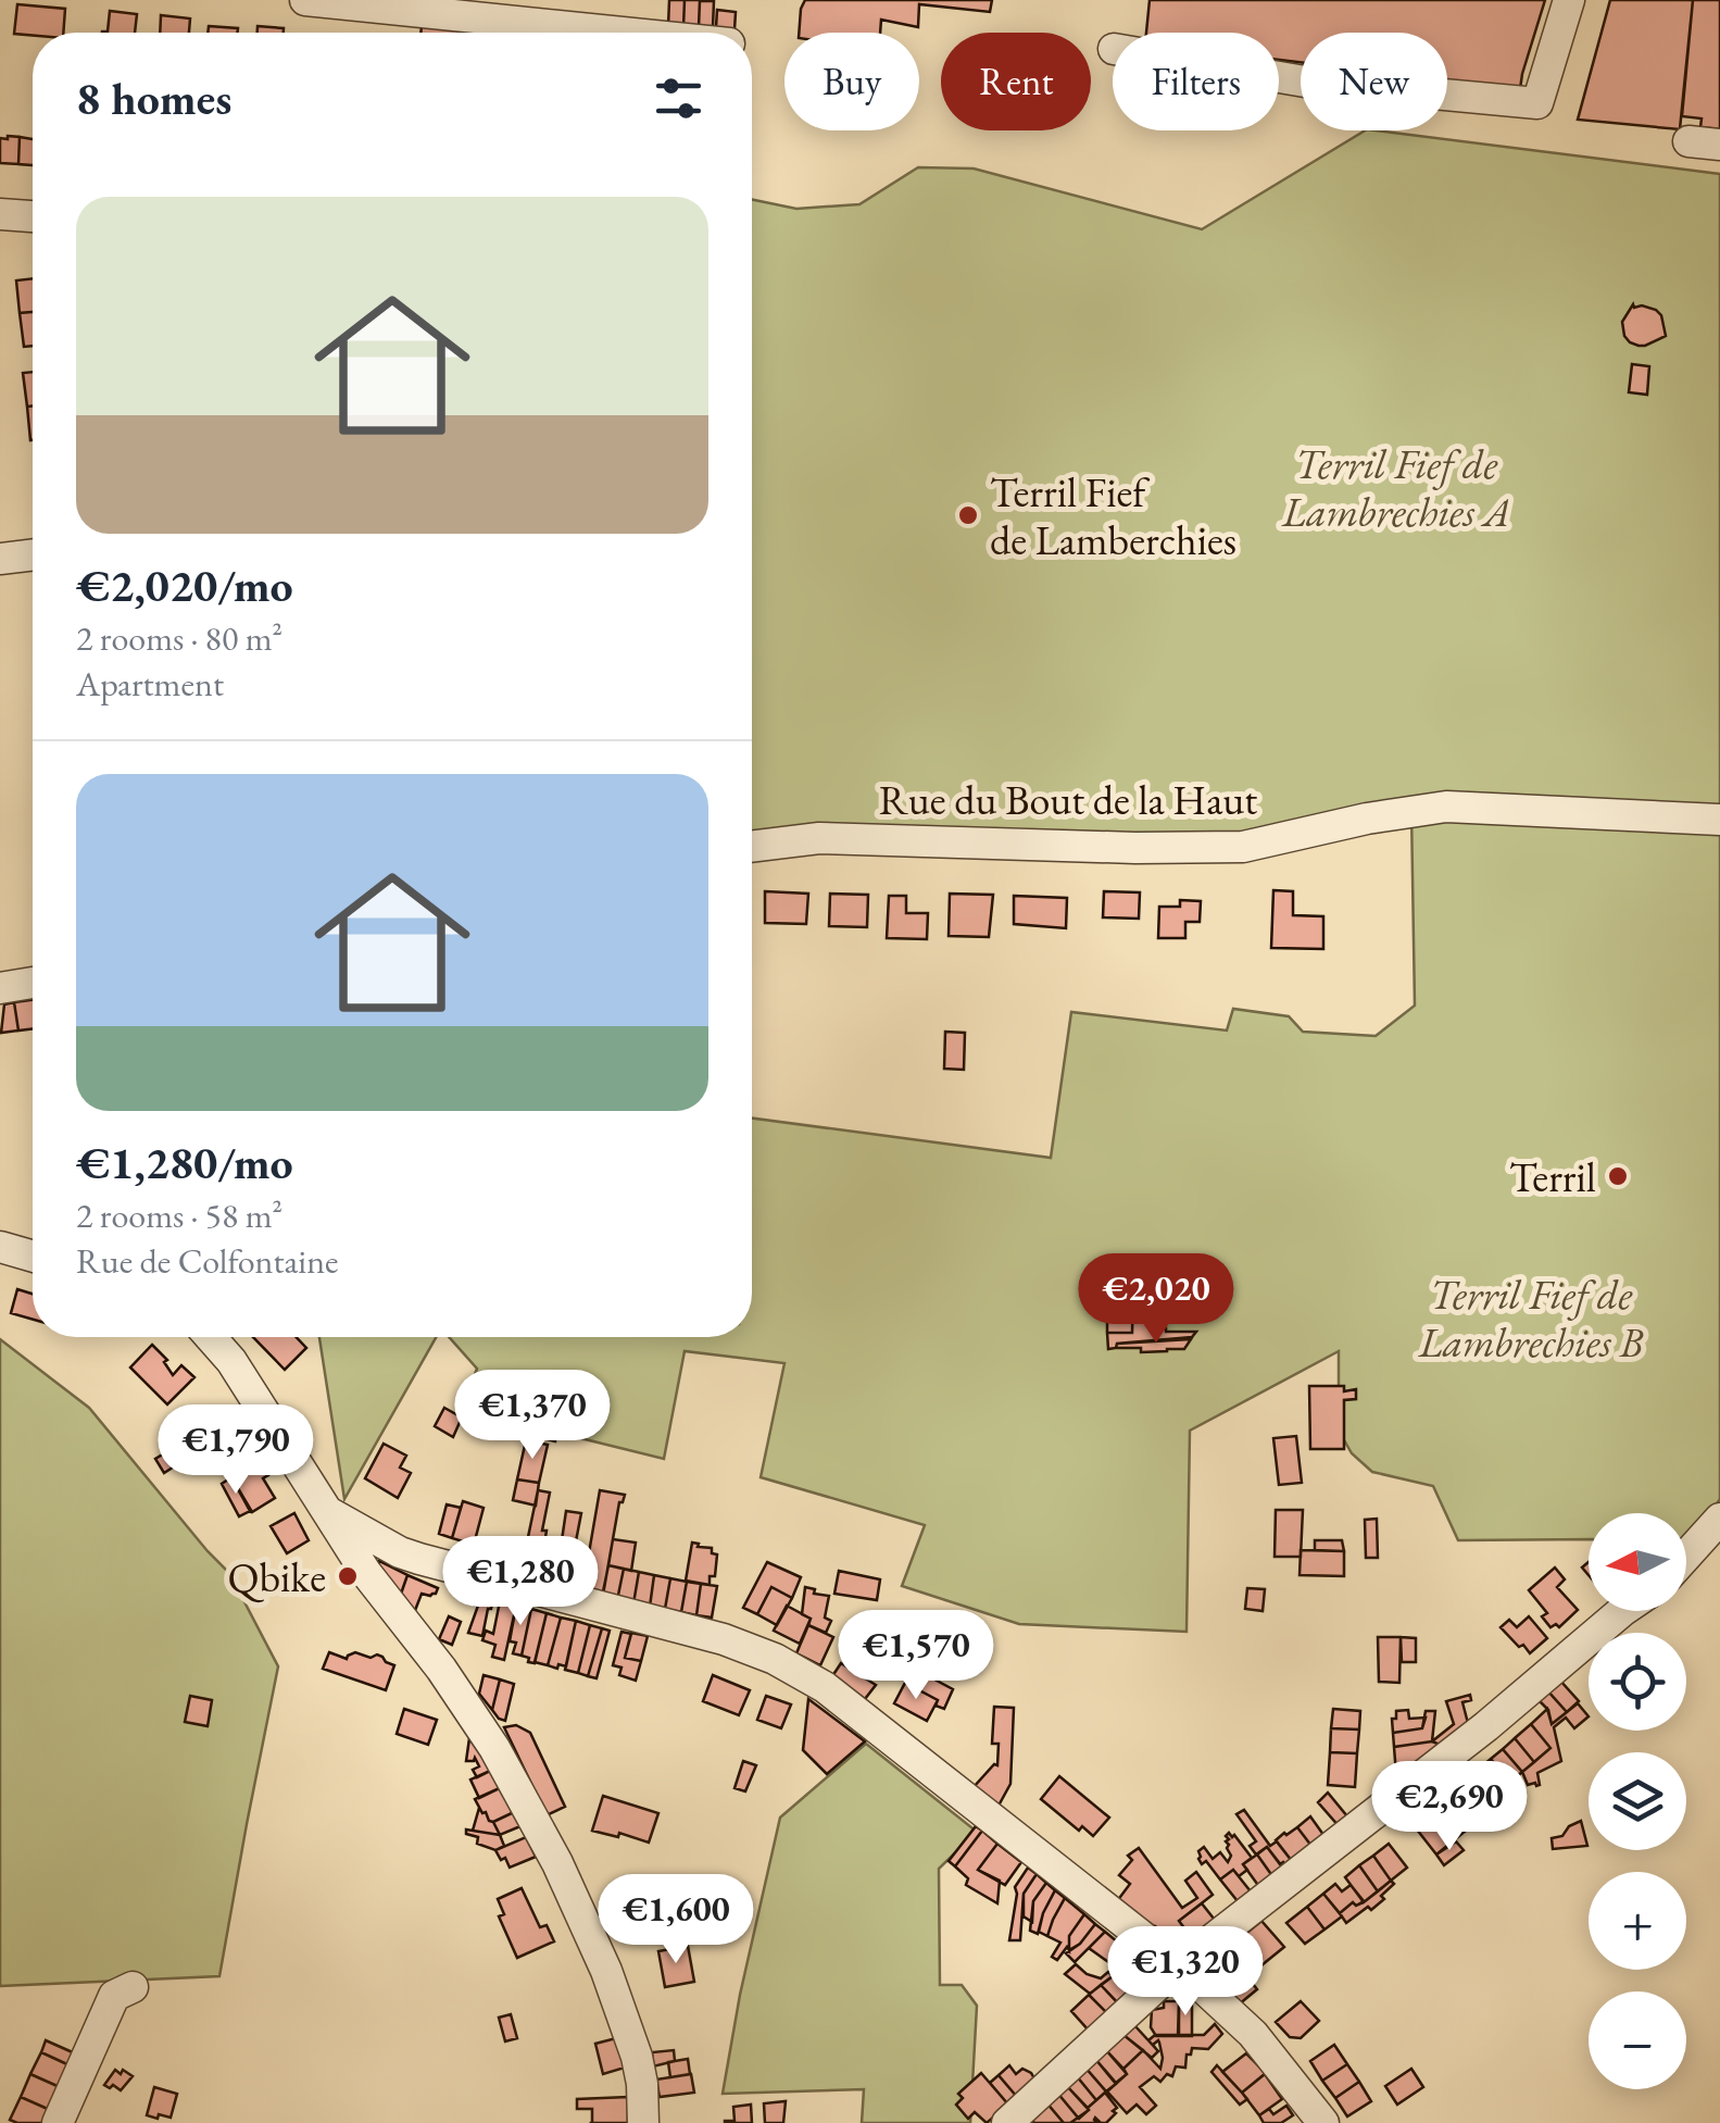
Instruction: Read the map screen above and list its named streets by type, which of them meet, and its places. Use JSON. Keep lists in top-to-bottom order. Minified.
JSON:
{"streets":{"street":["Rue du Bout de la Haut"]},"parks":["Terril Fief de Lambrechies A","Terril Fief de Lambrechies B"],"places":["Terril Fief de Lamberchies","Terril","Qbike"],"north":"left","page":{"chip":["Buy","Rent","Filters","New"],"heading":"8 homes","list":[{"name":"€2,020/mo","note":"2 rooms · 80 m² · Apartment"},{"name":"€1,280/mo","note":"2 rooms · 58 m² · Rue de Colfontaine"}],"price":["€2,020","€1,370","€1,790","€1,280","€1,570","€2,690","€1,600","€1,320"],"map_buttons":["+","−"]}}
